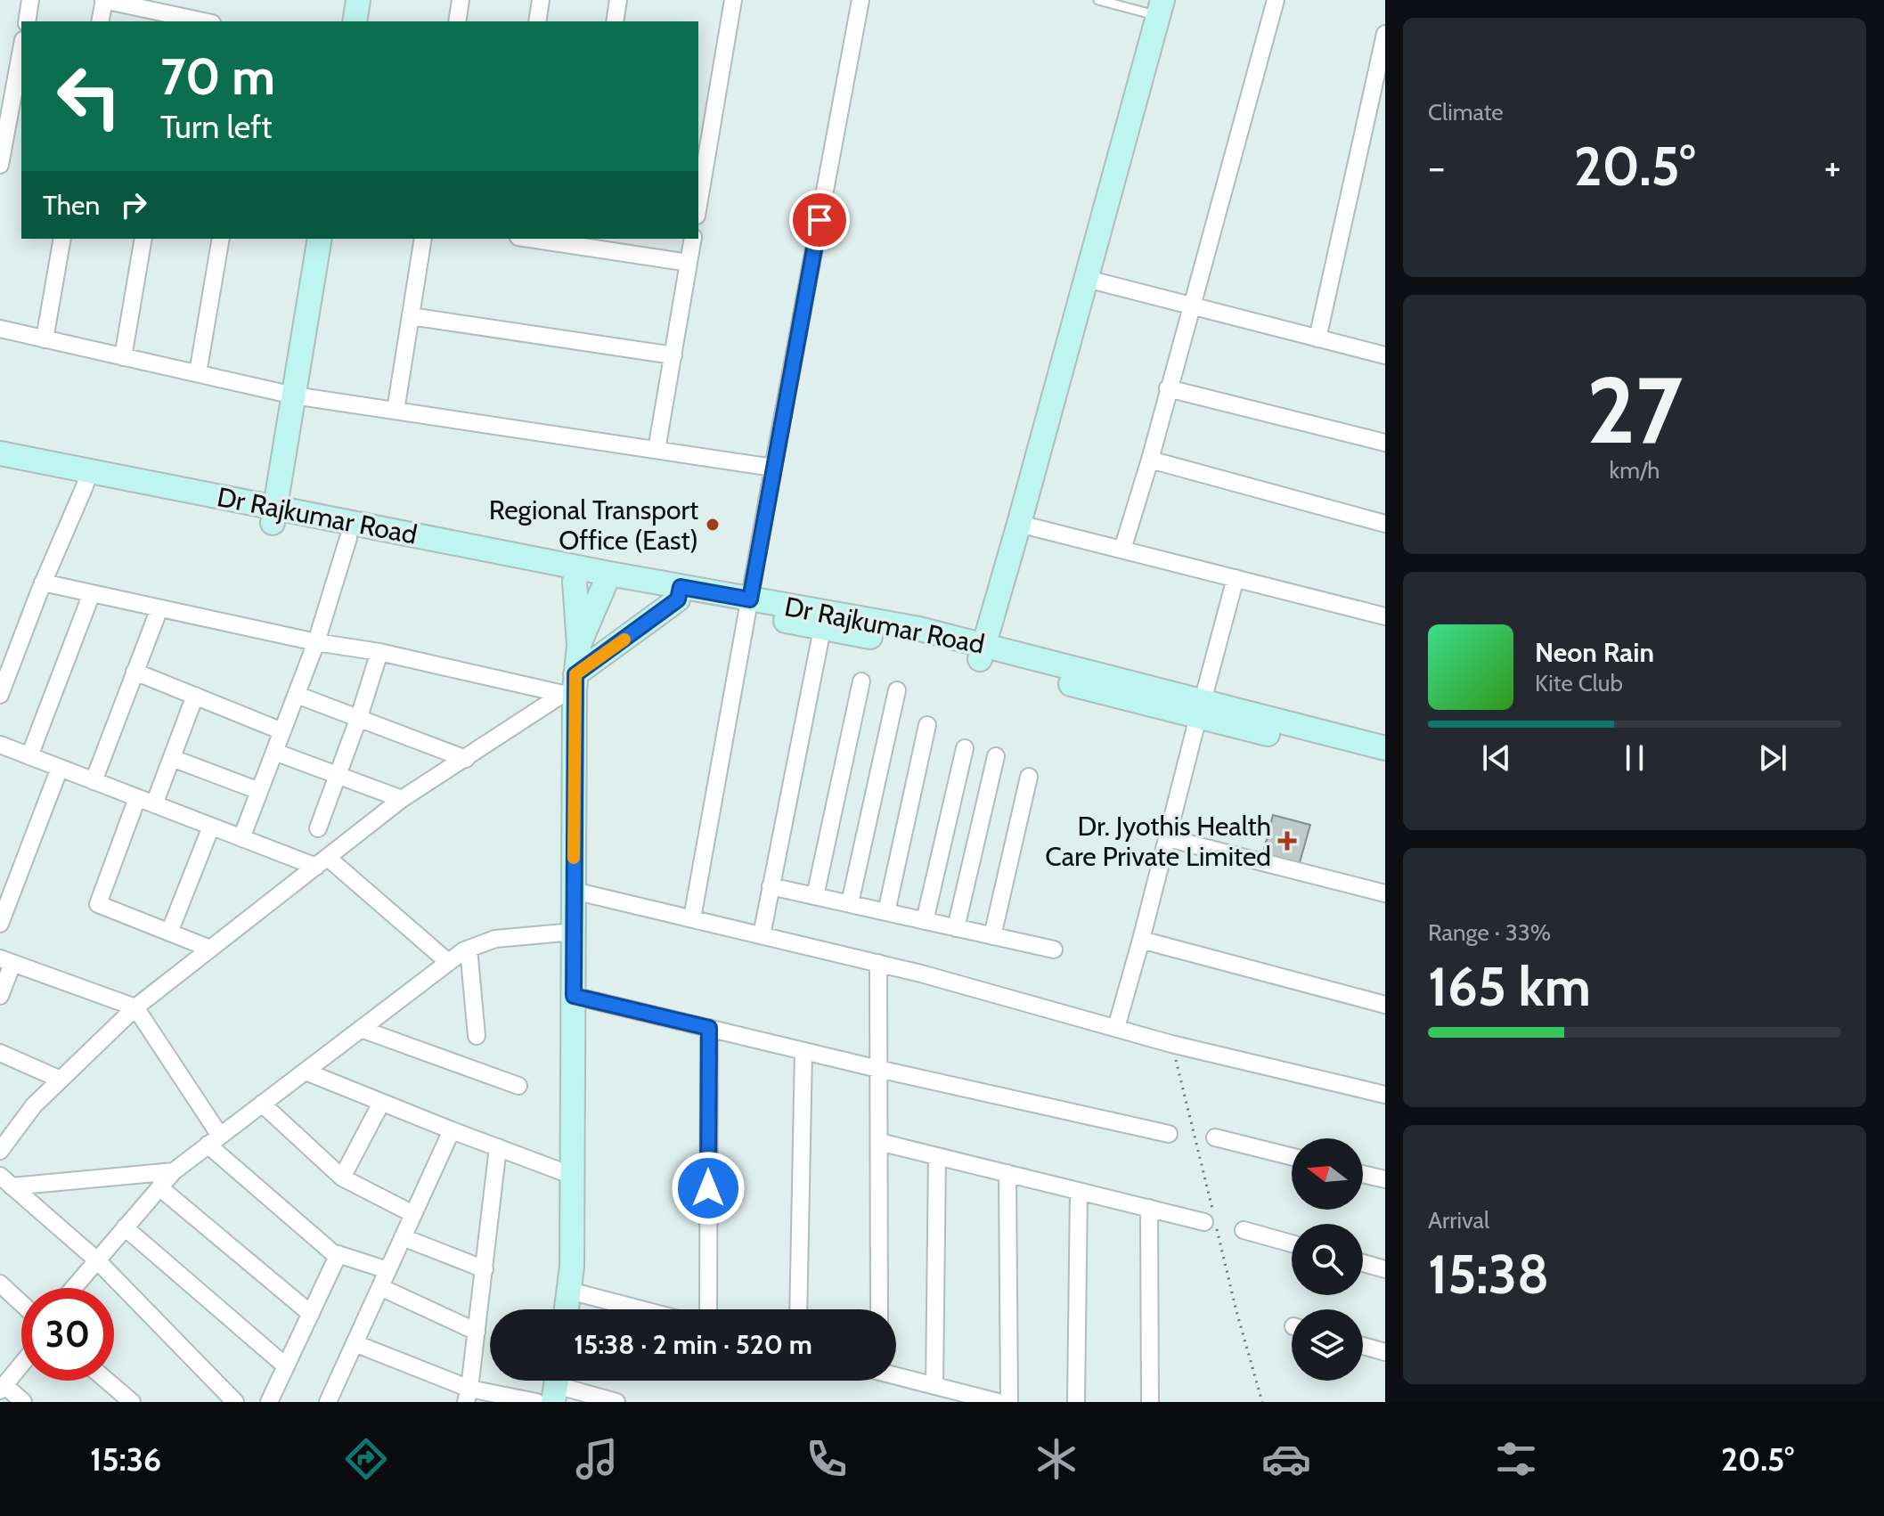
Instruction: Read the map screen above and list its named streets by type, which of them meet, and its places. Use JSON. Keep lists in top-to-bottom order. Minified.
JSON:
{"streets":{"main road":["Dr Rajkumar Road"]},"places":{"other":["Regional Transport Office (East)"],"health":["Dr. Jyothis Health Care Private Limited"]},"north":"left","page":{"tile":["Climate",["27","km/h"],["Range · 33%","165 km"],["Arrival","15:38"]],"turn":["70 m","Turn left"],"heat":["−","20.5°","+"],"then":"Then","song":["Neon Rain","Kite Club"],"limit":"30","trip":"15:38 · 2 min · 520 m","tabs":["15:36","20.5°"]}}
